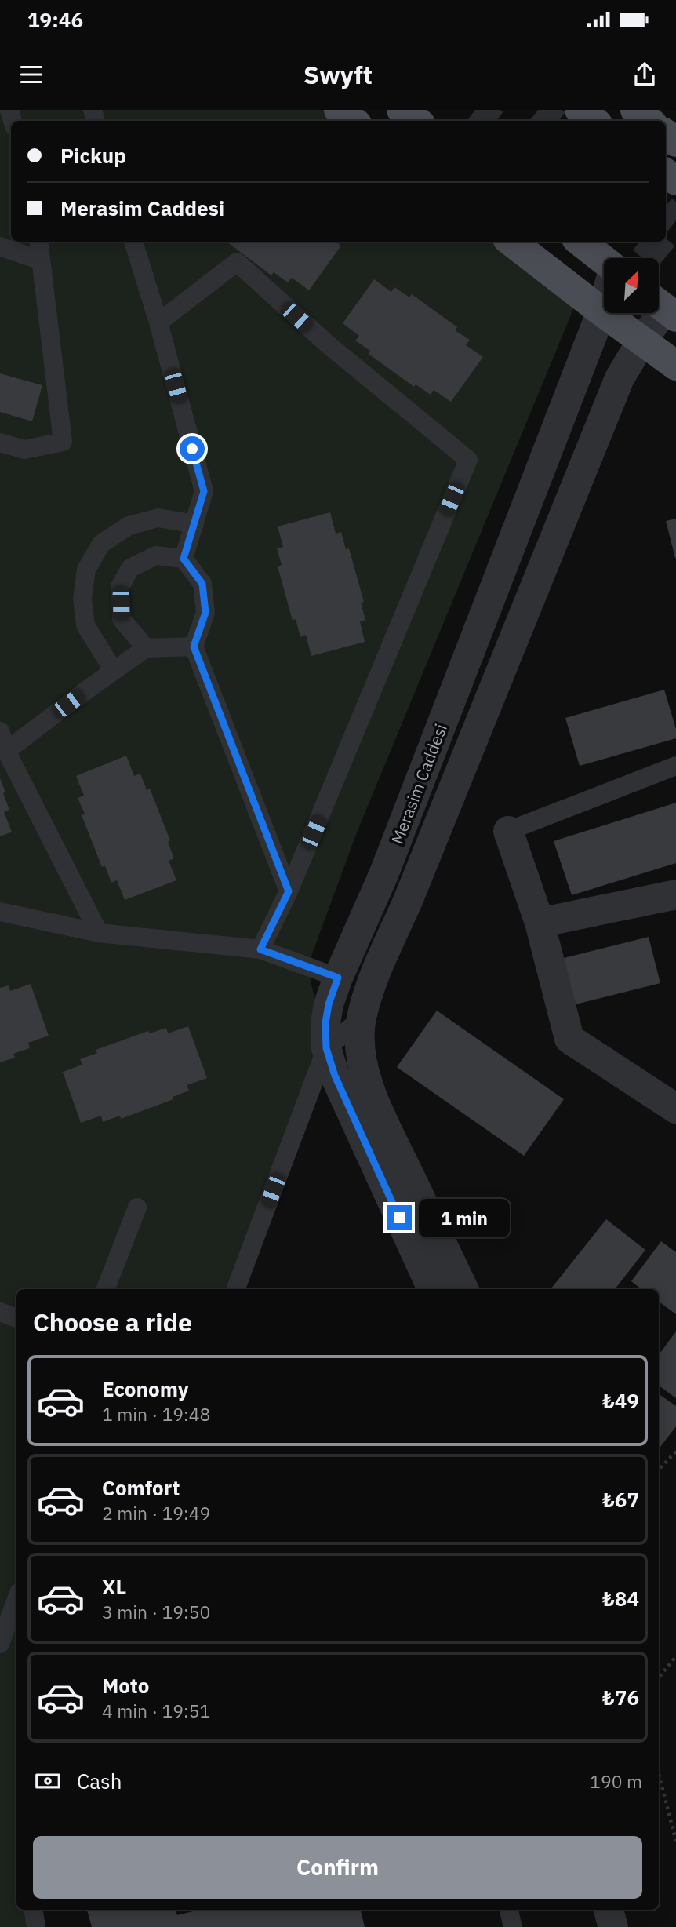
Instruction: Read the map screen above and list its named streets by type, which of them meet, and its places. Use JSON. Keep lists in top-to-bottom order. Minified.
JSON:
{"streets":{"street":["Merasim Caddesi"]},"north":"top right","page":{"status":"19:46","header":"Swyft","banner":["Pickup","Merasim Caddesi"],"bubble":"1 min","heading":"Choose a ride","list":[{"name":"Economy","note":"1 min · 19:48","value":"₺49"},{"name":"Comfort","note":"2 min · 19:49","value":"₺67"},{"name":"XL","note":"3 min · 19:50","value":"₺84"},{"name":"Moto","note":"4 min · 19:51","value":"₺76"}],"pay":["Cash","190 m"],"buttons":"Confirm"}}
